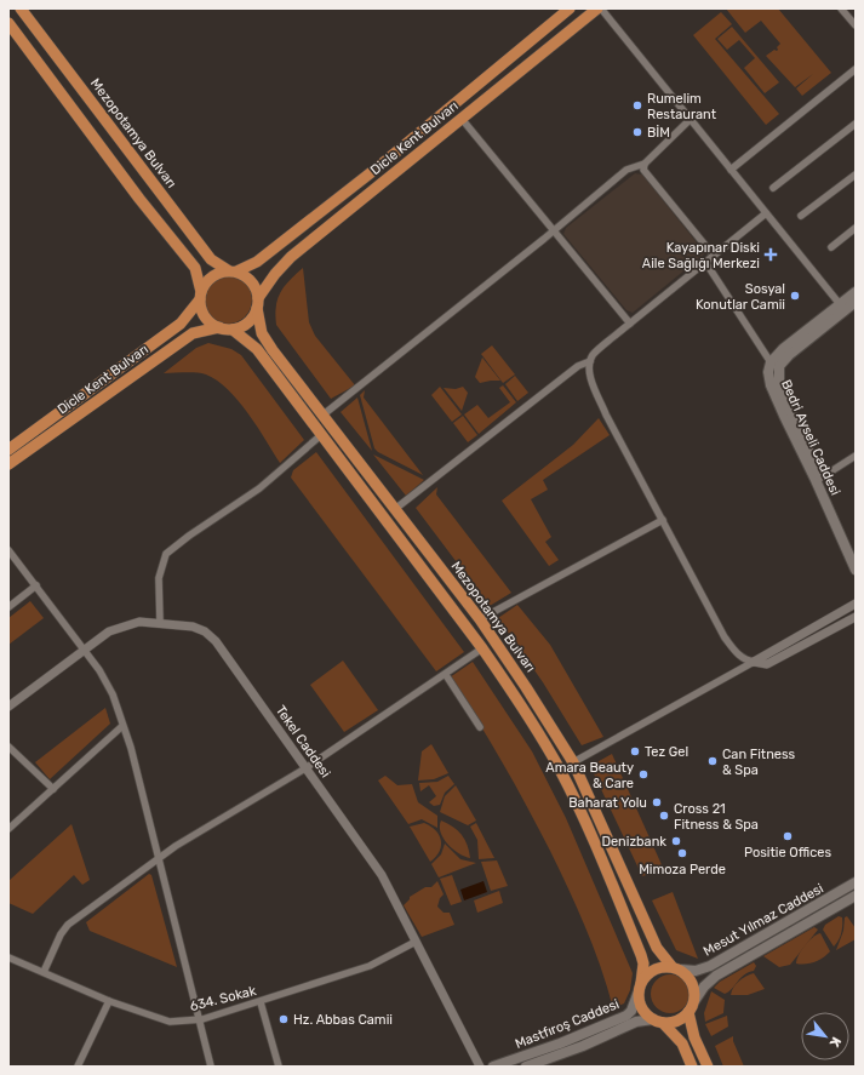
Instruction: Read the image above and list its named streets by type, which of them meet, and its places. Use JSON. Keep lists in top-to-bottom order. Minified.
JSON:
{"streets":{"main road":["Mezopotamya Bulvarı","Dicle Kent Bulvarı","Bedri Ayseli Caddesi","Mesut Yılmaz Caddesi","Mastfıroş Caddesi"],"street":["Tekel Caddesi","634. Sokak"]},"crossings":[["Mezopotamya Bulvarı","Dicle Kent Bulvarı"],["Mezopotamya Bulvarı","Mesut Yılmaz Caddesi"],["Mezopotamya Bulvarı","Mastfıroş Caddesi"],["Tekel Caddesi","634. Sokak"],["Mesut Yılmaz Caddesi","Mastfıroş Caddesi"]],"places":{"other":["Rumelim Restaurant","BİM","Sosyal Konutlar Camii","Tez Gel","Can Fitness & Spa","Amara Beauty & Care","Baharat Yolu","Cross 21 Fitness & Spa","Positie Offices","Denizbank","Mimoza Perde","Hz. Abbas Camii"],"health":["Kayapınar Diski Aile Sağlığı Merkezi"]},"north":"bottom right"}
